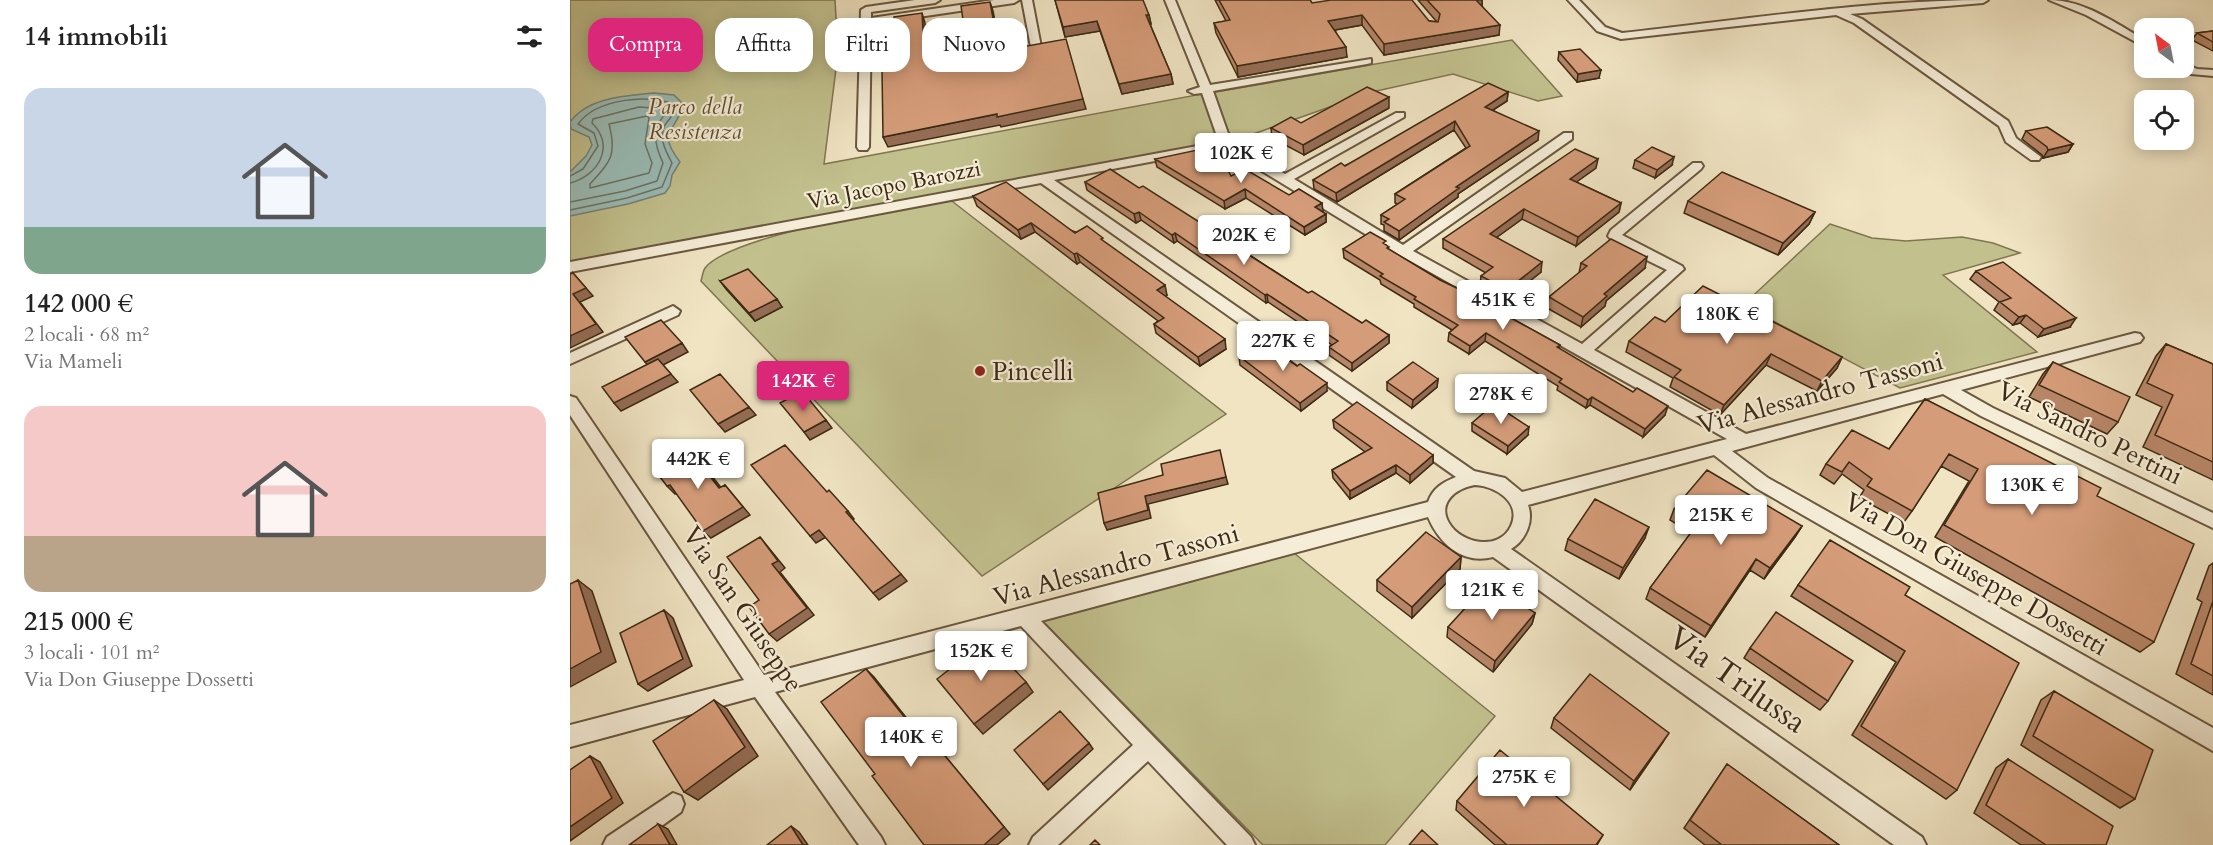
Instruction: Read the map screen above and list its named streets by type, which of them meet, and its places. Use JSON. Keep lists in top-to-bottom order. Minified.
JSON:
{"streets":{"street":["Via Jacopo Barozzi","Via Alessandro Tassoni","Via Sandro Pertini","Via Don Giuseppe Dossetti","Via San Giuseppe","Via Trilussa"]},"crossings":[["Via Alessandro Tassoni","Via Sandro Pertini"],["Via Alessandro Tassoni","Via Don Giuseppe Dossetti"],["Via Alessandro Tassoni","Via San Giuseppe"],["Via Alessandro Tassoni","Via Trilussa"]],"parks":["Parco della Resistenza"],"places":["Pincelli"],"north":"top left","page":{"heading":"14 immobili","chip":["Compra","Affitta","Filtri","Nuovo"],"list":[{"name":"142 000 €","note":"2 locali · 68 m² · Via Mameli"},{"name":"215 000 €","note":"3 locali · 101 m² · Via Don Giuseppe Dossetti"}],"price":["102K €","202K €","451K €","180K €","227K €","142K €","278K €","442K €","130K €","215K €","121K €","152K €","140K €","275K €"]}}
